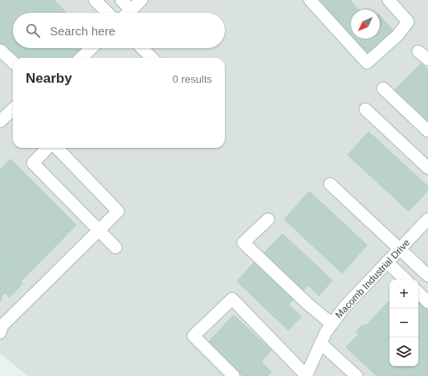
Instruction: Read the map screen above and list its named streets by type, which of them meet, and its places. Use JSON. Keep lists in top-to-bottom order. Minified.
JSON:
{"streets":{"street":["Macomb Industrial Drive"]},"north":"bottom left","page":{"search":"Search here","heading":["Nearby","0 results"],"map_buttons":["+","−"]}}
